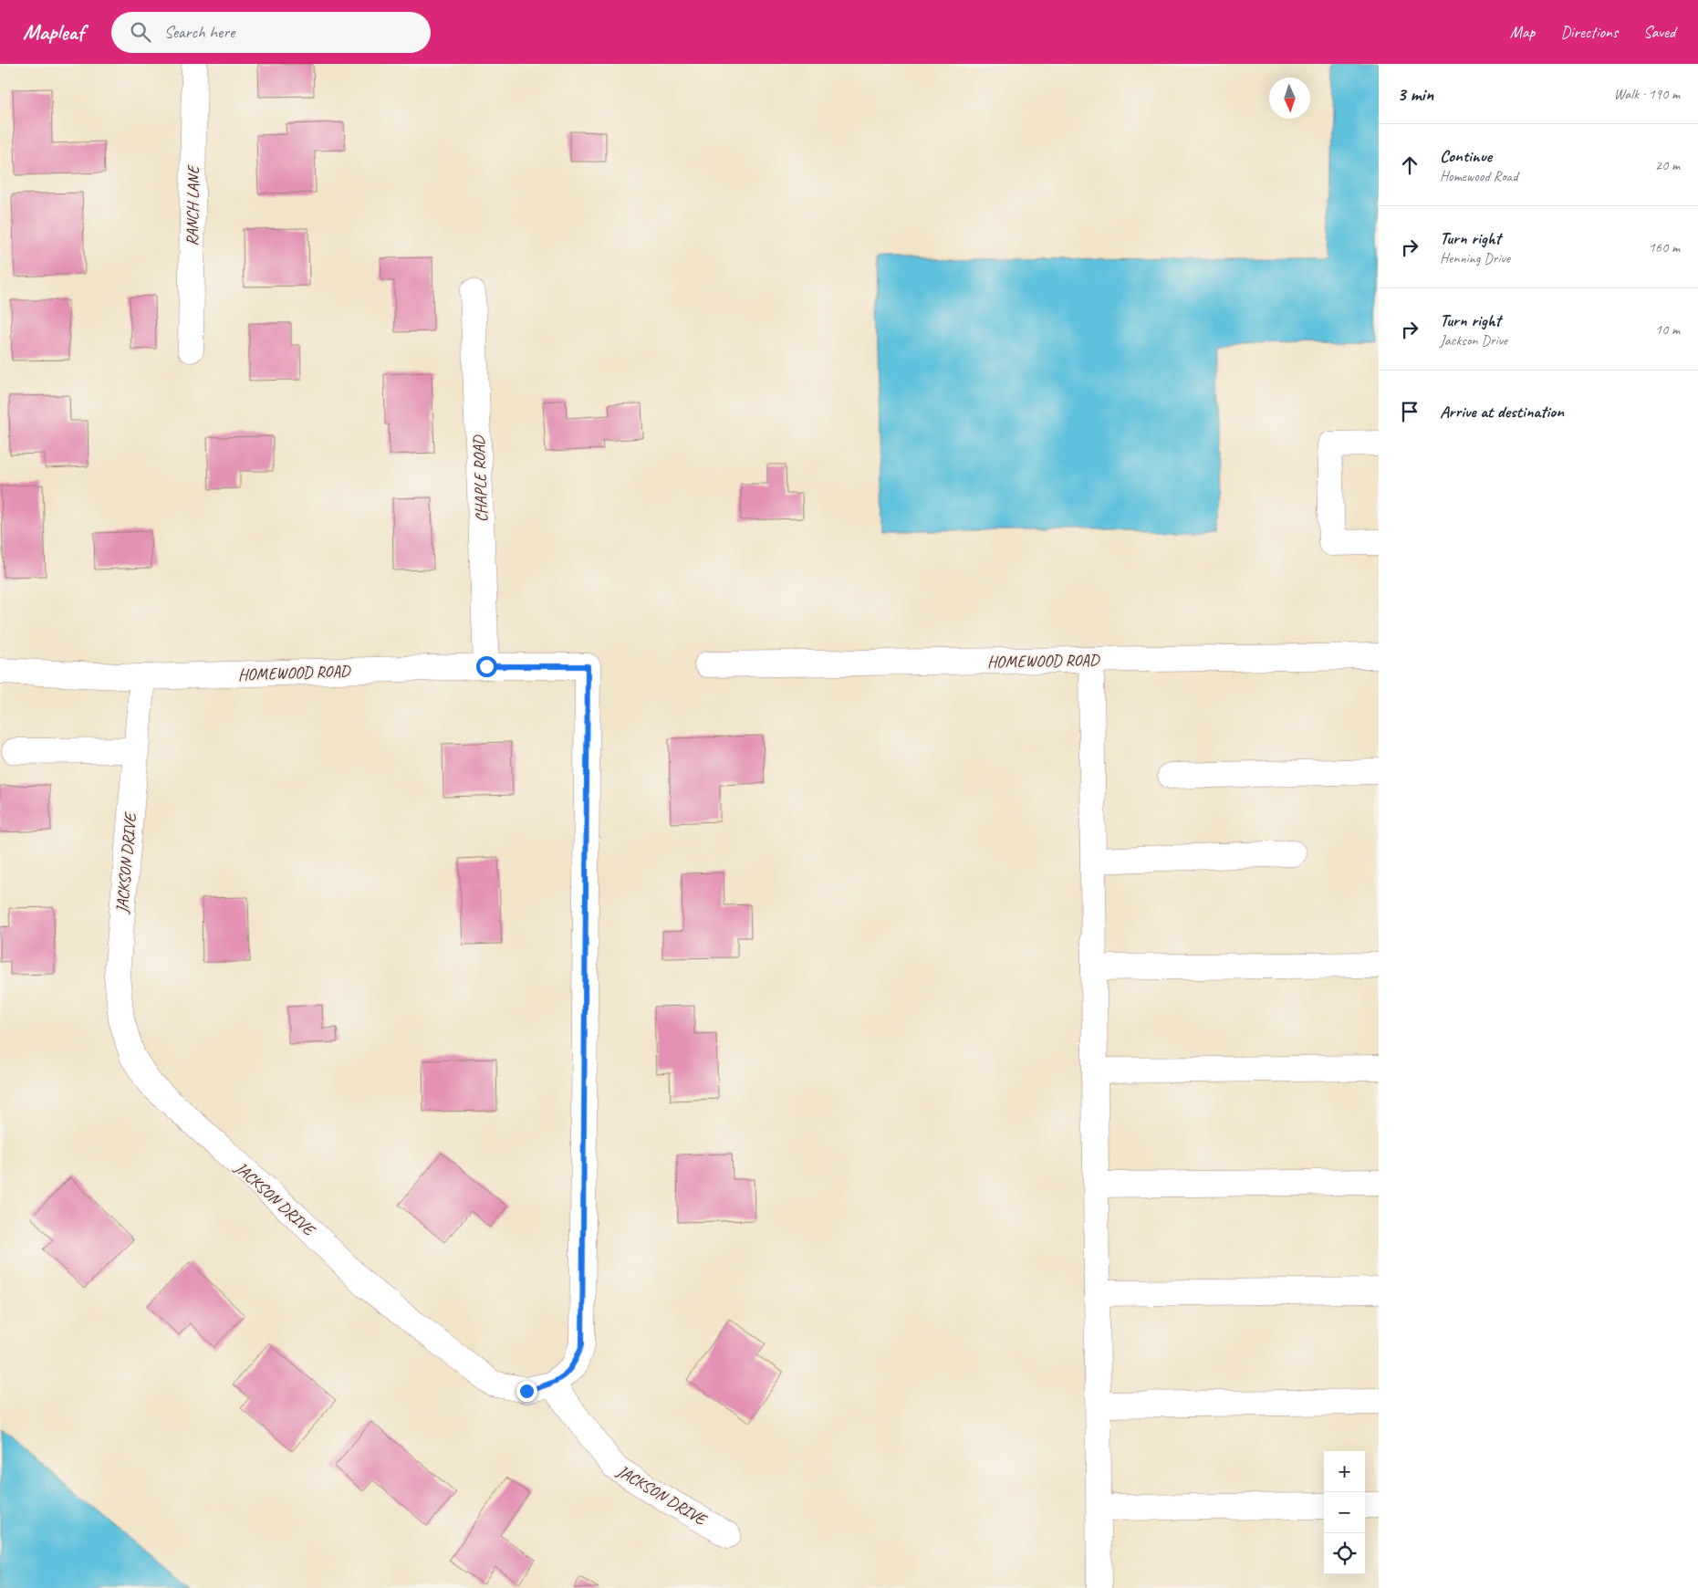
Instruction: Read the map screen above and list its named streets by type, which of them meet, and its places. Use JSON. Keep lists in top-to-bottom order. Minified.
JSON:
{"streets":{"street":["RANCH LANE","CHAPLE ROAD","HOMEWOOD ROAD","JACKSON DRIVE"]},"crossings":[["CHAPLE ROAD","HOMEWOOD ROAD"],["HOMEWOOD ROAD","JACKSON DRIVE"]],"north":"bottom","page":{"header":"Mapleaf","search":"Search here","nav":["Map","Directions","Saved"],"heading":["3 min","Walk · 190 m"],"list":[["Continue","Homewood Road","20 m"],["Turn right","Henning Drive","160 m"],["Turn right","Jackson Drive","10 m"],"Arrive at destination"],"map_buttons":["+","−"]}}
